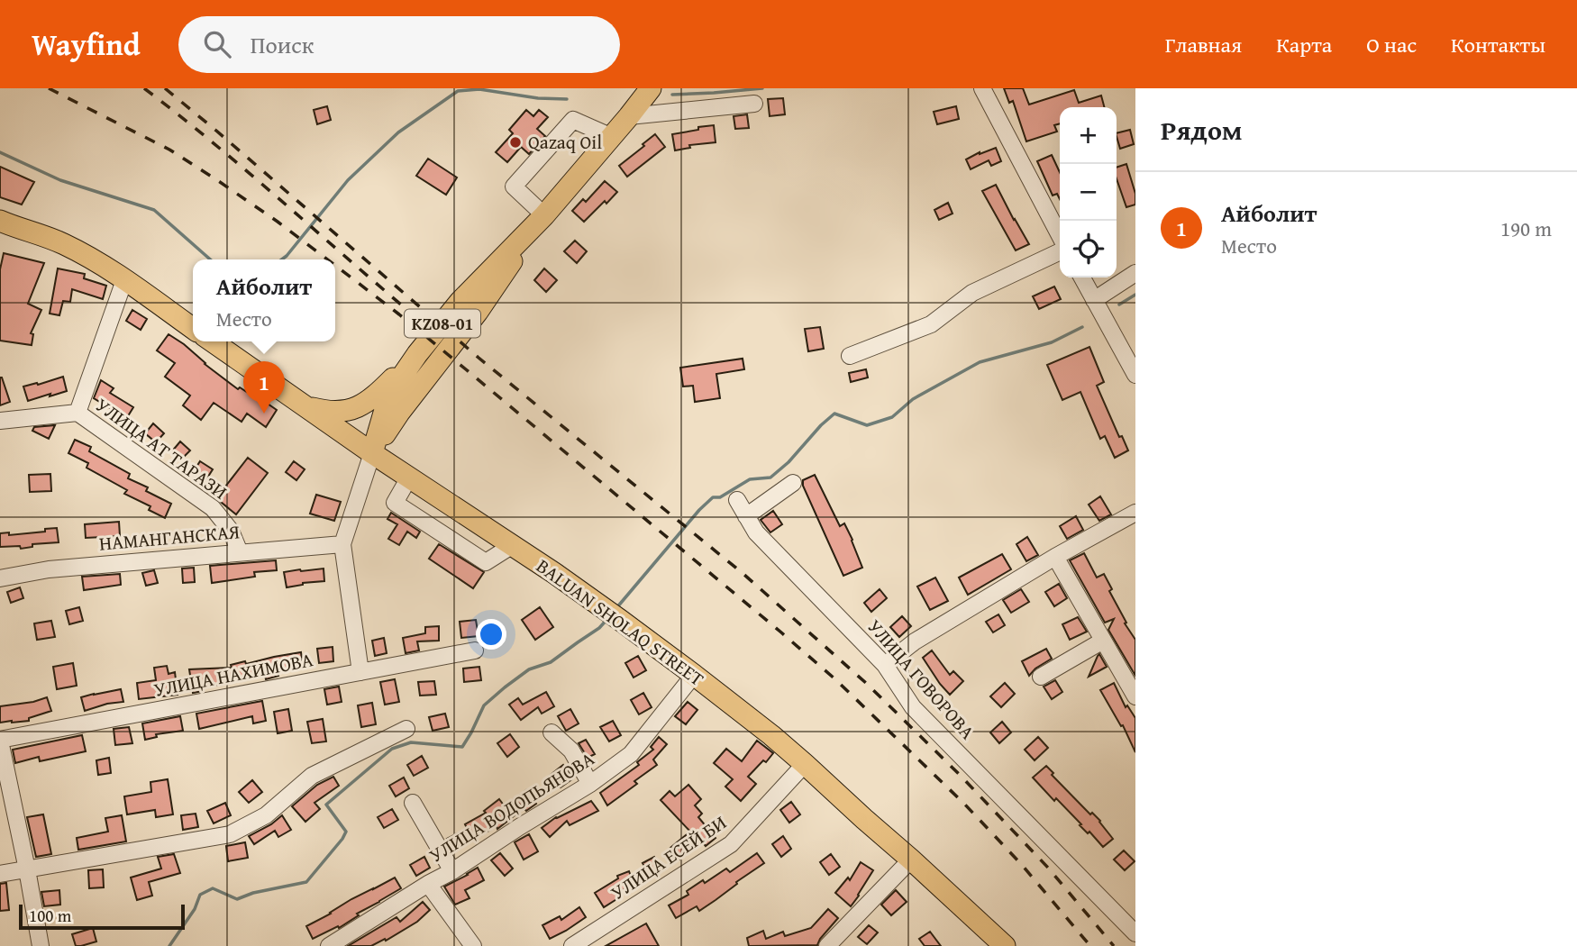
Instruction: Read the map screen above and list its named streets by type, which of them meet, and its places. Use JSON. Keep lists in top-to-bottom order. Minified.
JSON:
{"streets":{"main road":["KZ08-01","BALUAN SHOLAQ STREET"],"street":["УЛИЦА АТ ТАРАЗИ","НАМАНГАНСКАЯ","УЛИЦА НАХИМОВА","УЛИЦА ГОВОРОВА","УЛИЦА ВОДОПЬЯНОВА","УЛИЦА ЕСЕЙ БИ"]},"crossings":[["KZ08-01","BALUAN SHOLAQ STREET"],["УЛИЦА АТ ТАРАЗИ","НАМАНГАНСКАЯ"],["BALUAN SHOLAQ STREET","УЛИЦА ВОДОПЬЯНОВА"],["BALUAN SHOLAQ STREET","УЛИЦА ЕСЕЙ БИ"]],"places":["Qazaq Oil"],"scale_bar":"100 m","page":{"header":"Wayfind","search":"Поиск","nav":["Главная","Карта","О нас","Контакты"],"heading":"Рядом","map_buttons":["+","−"],"list":[{"mark":"1","name":"Айболит","note":"Место","value":"190 m"}],"popup":["Айболит","Место"],"pins":"1","scale":"100 m"}}
